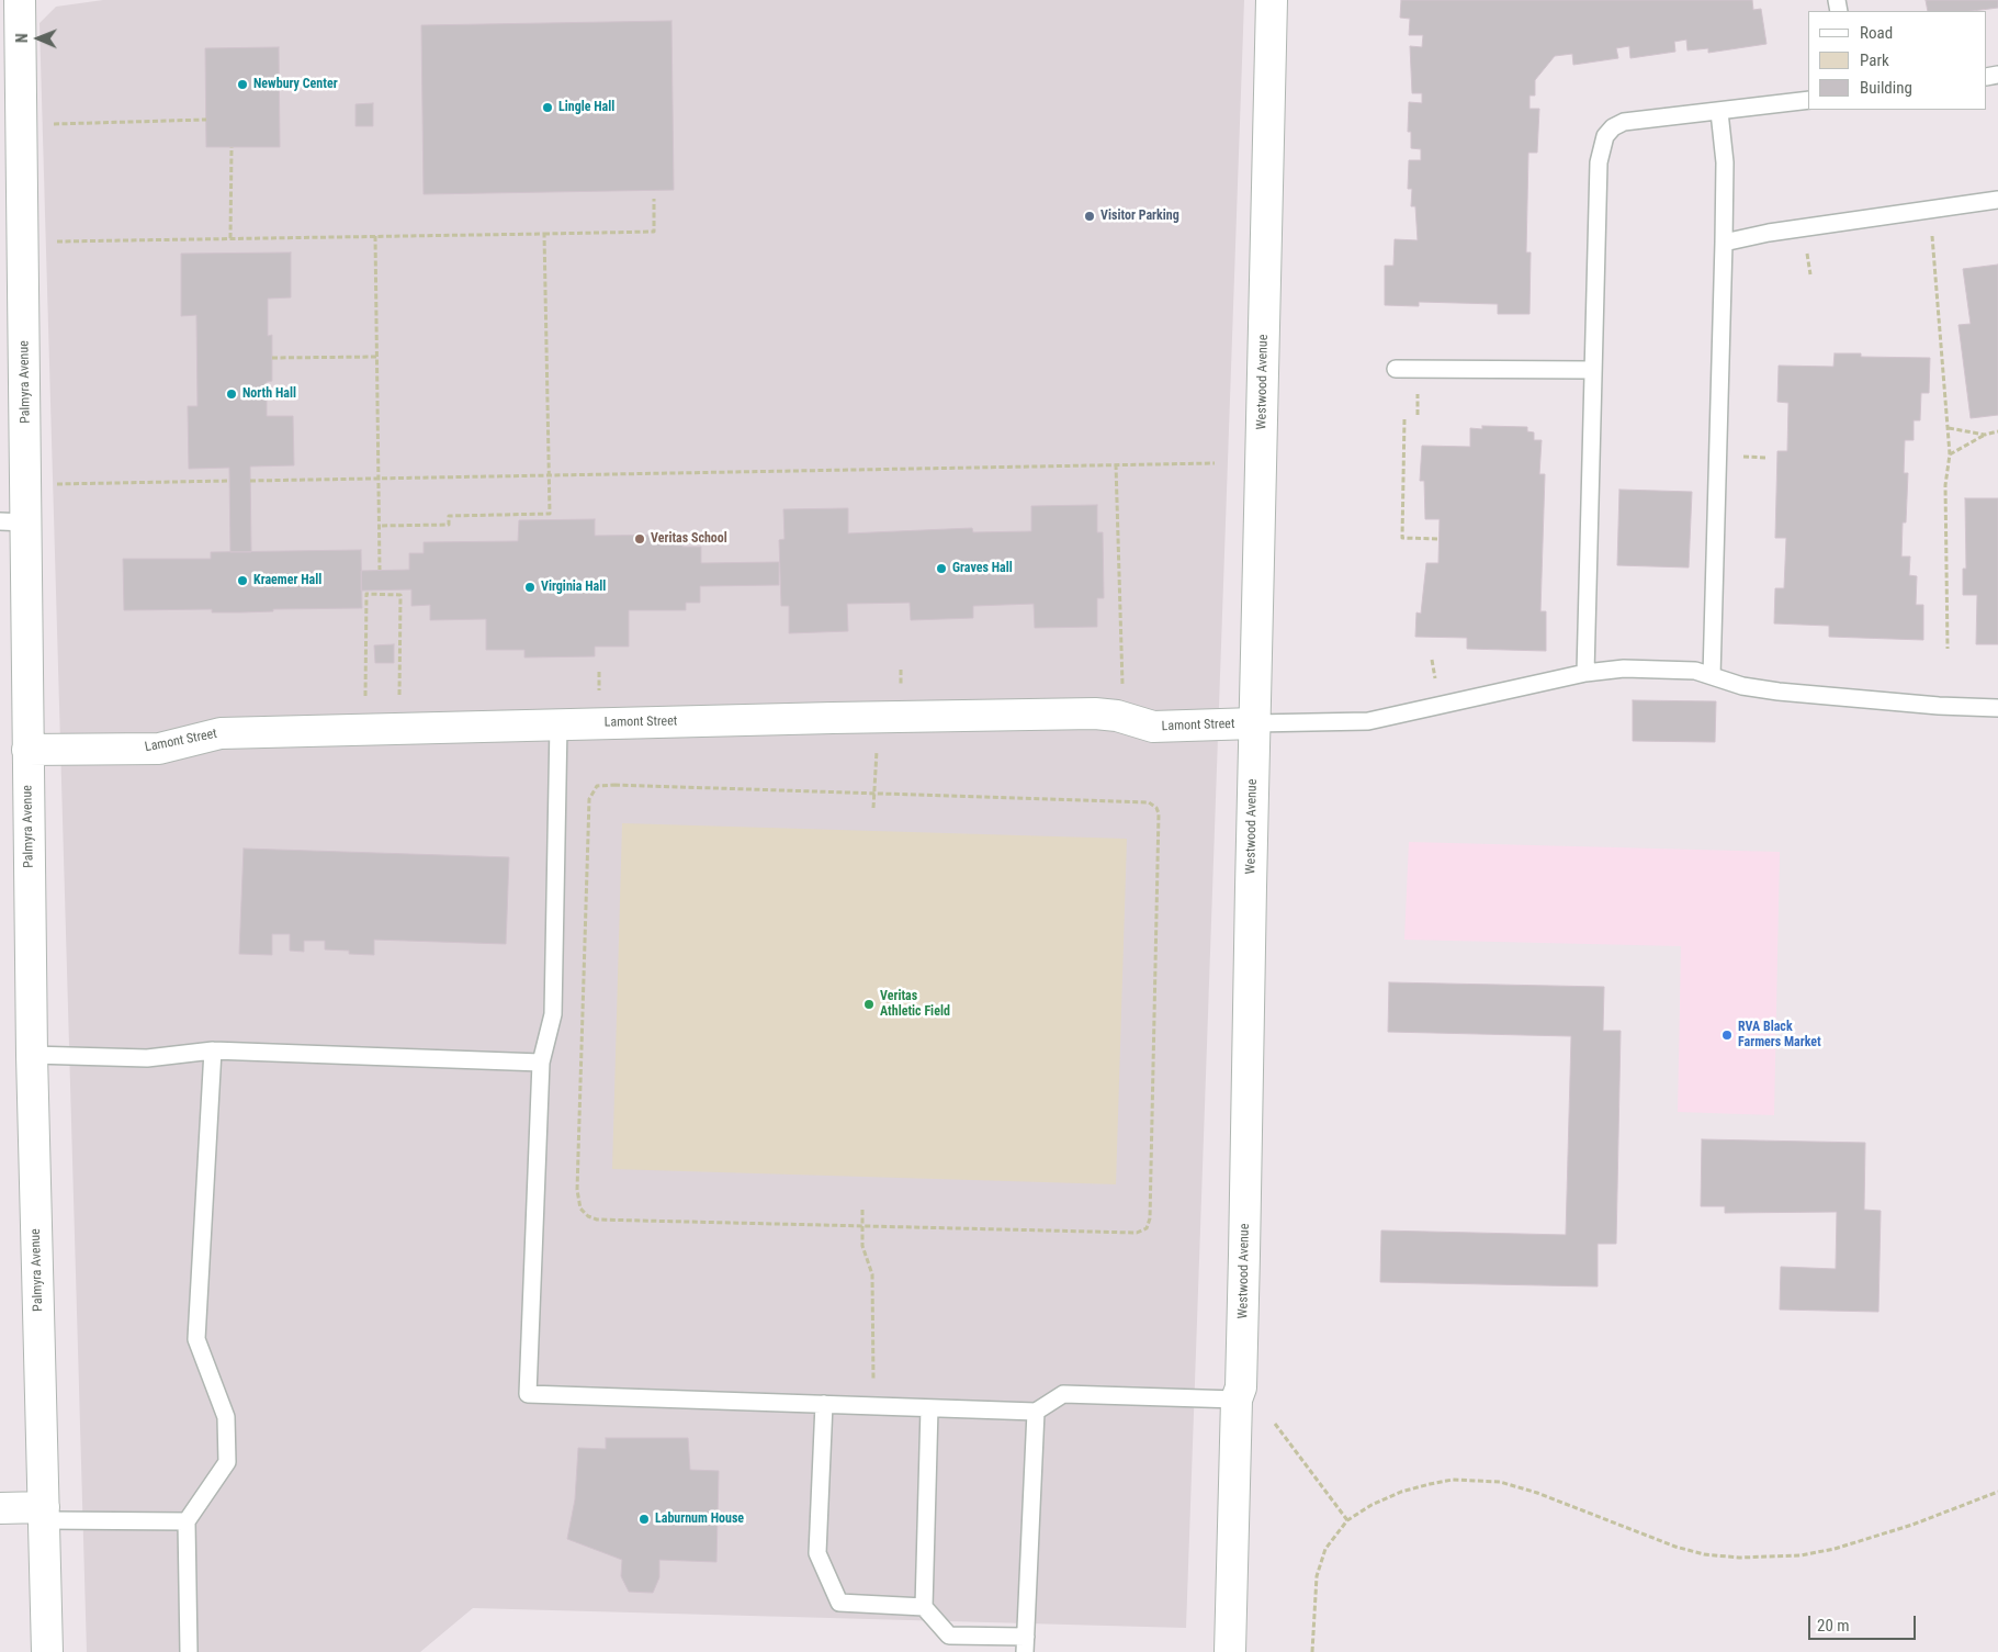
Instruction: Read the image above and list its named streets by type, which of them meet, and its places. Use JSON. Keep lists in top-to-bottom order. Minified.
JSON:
{"streets":{"street":["Palmyra Avenue","Westwood Avenue","Lamont Street"]},"crossings":[["Palmyra Avenue","Lamont Street"],["Westwood Avenue","Lamont Street"]],"places":["Newbury Center","Lingle Hall","Visitor Parking","North Hall","Veritas School","Graves Hall","Kraemer Hall","Virginia Hall","Veritas Athletic Field","RVA Black Farmers Market","Laburnum House"],"legend":["Road","Park","Building"],"scale_bar":"20 m","north":"left"}
